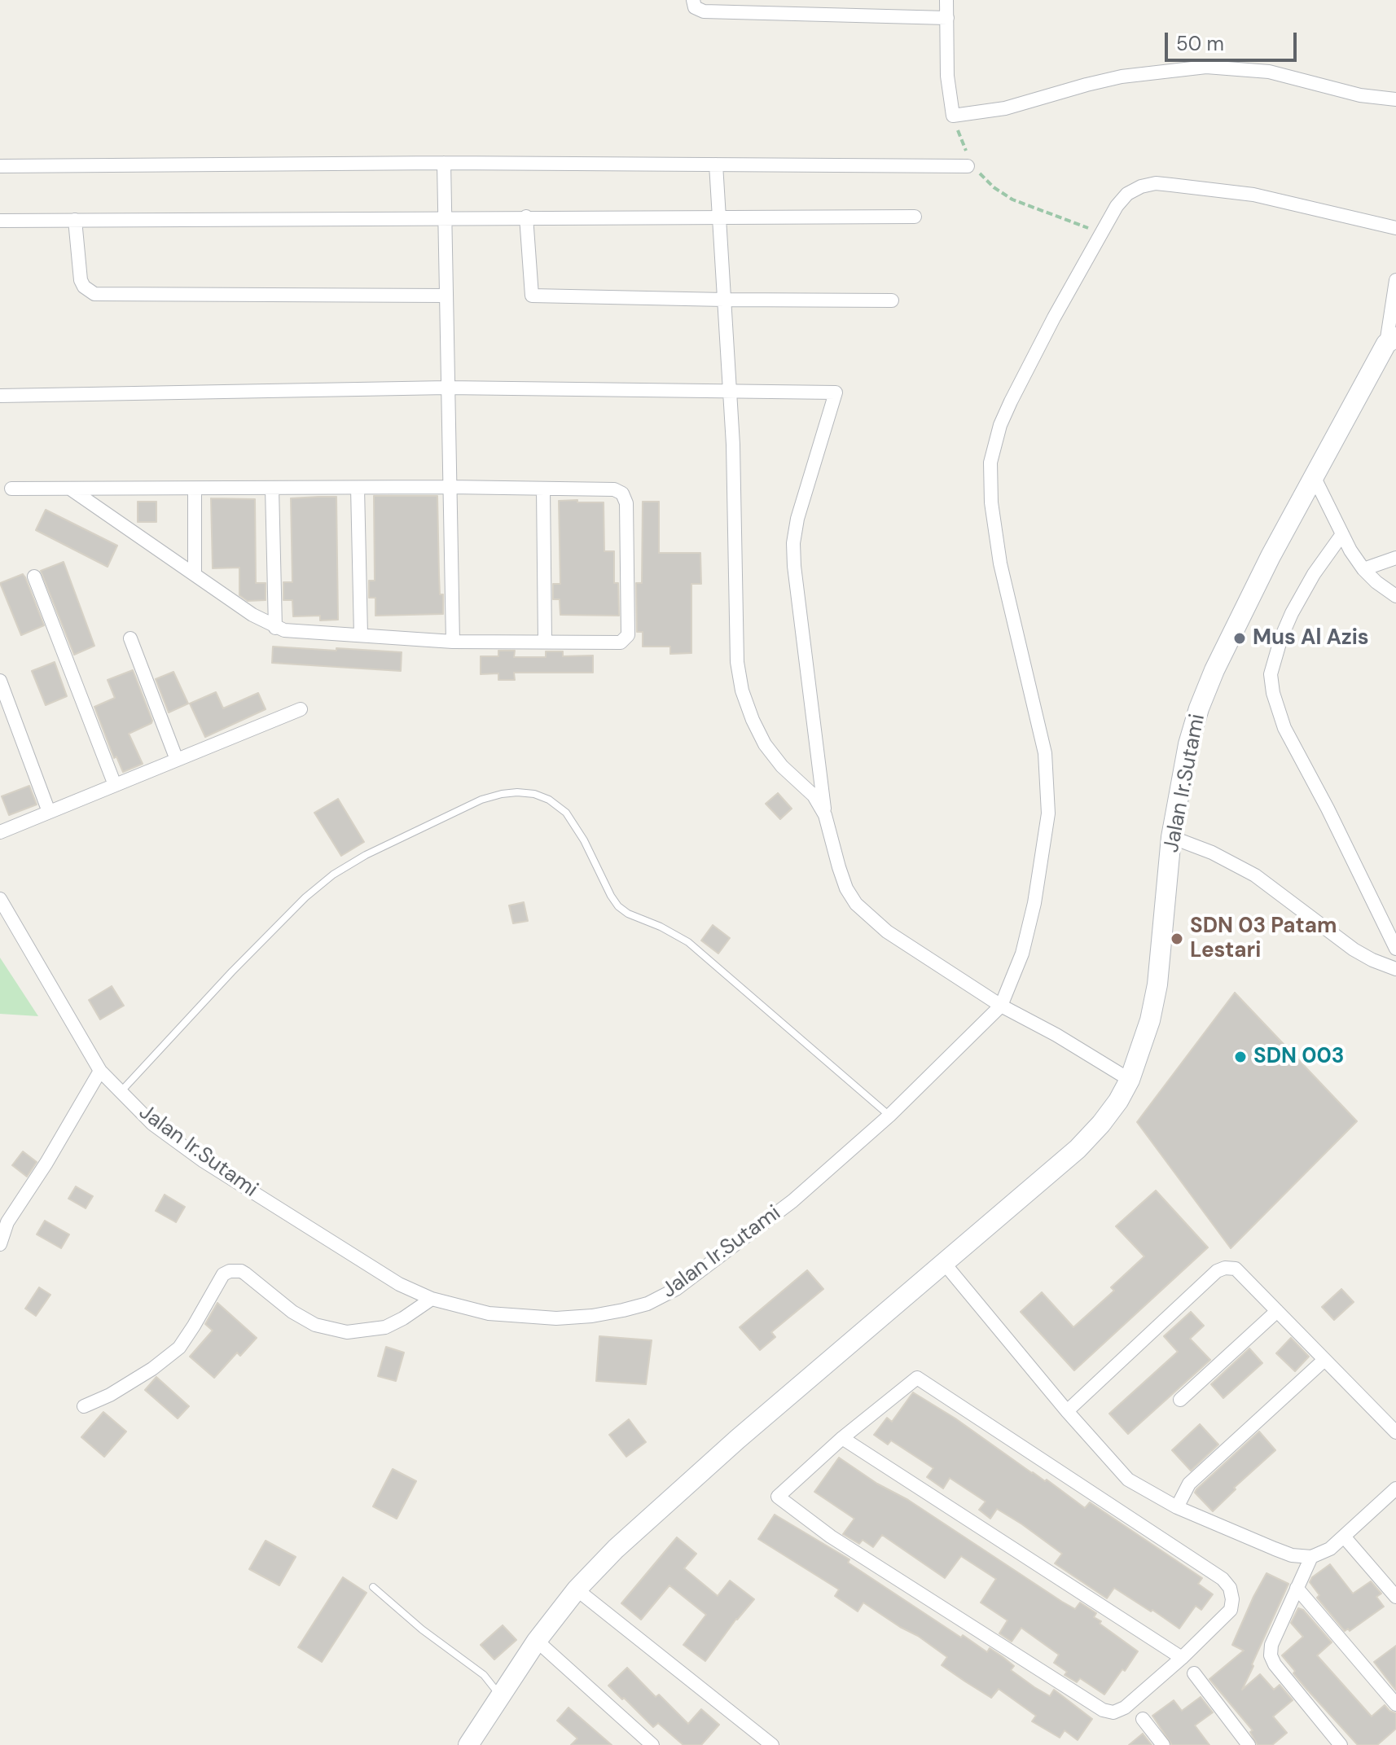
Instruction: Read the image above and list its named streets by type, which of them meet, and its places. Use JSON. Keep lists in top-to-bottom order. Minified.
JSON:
{"streets":{"street":["Jalan Ir.Sutami"]},"places":["Mus Al Azis","SDN 03 Patam Lestari","SDN 003"],"scale_bar":"50 m"}
